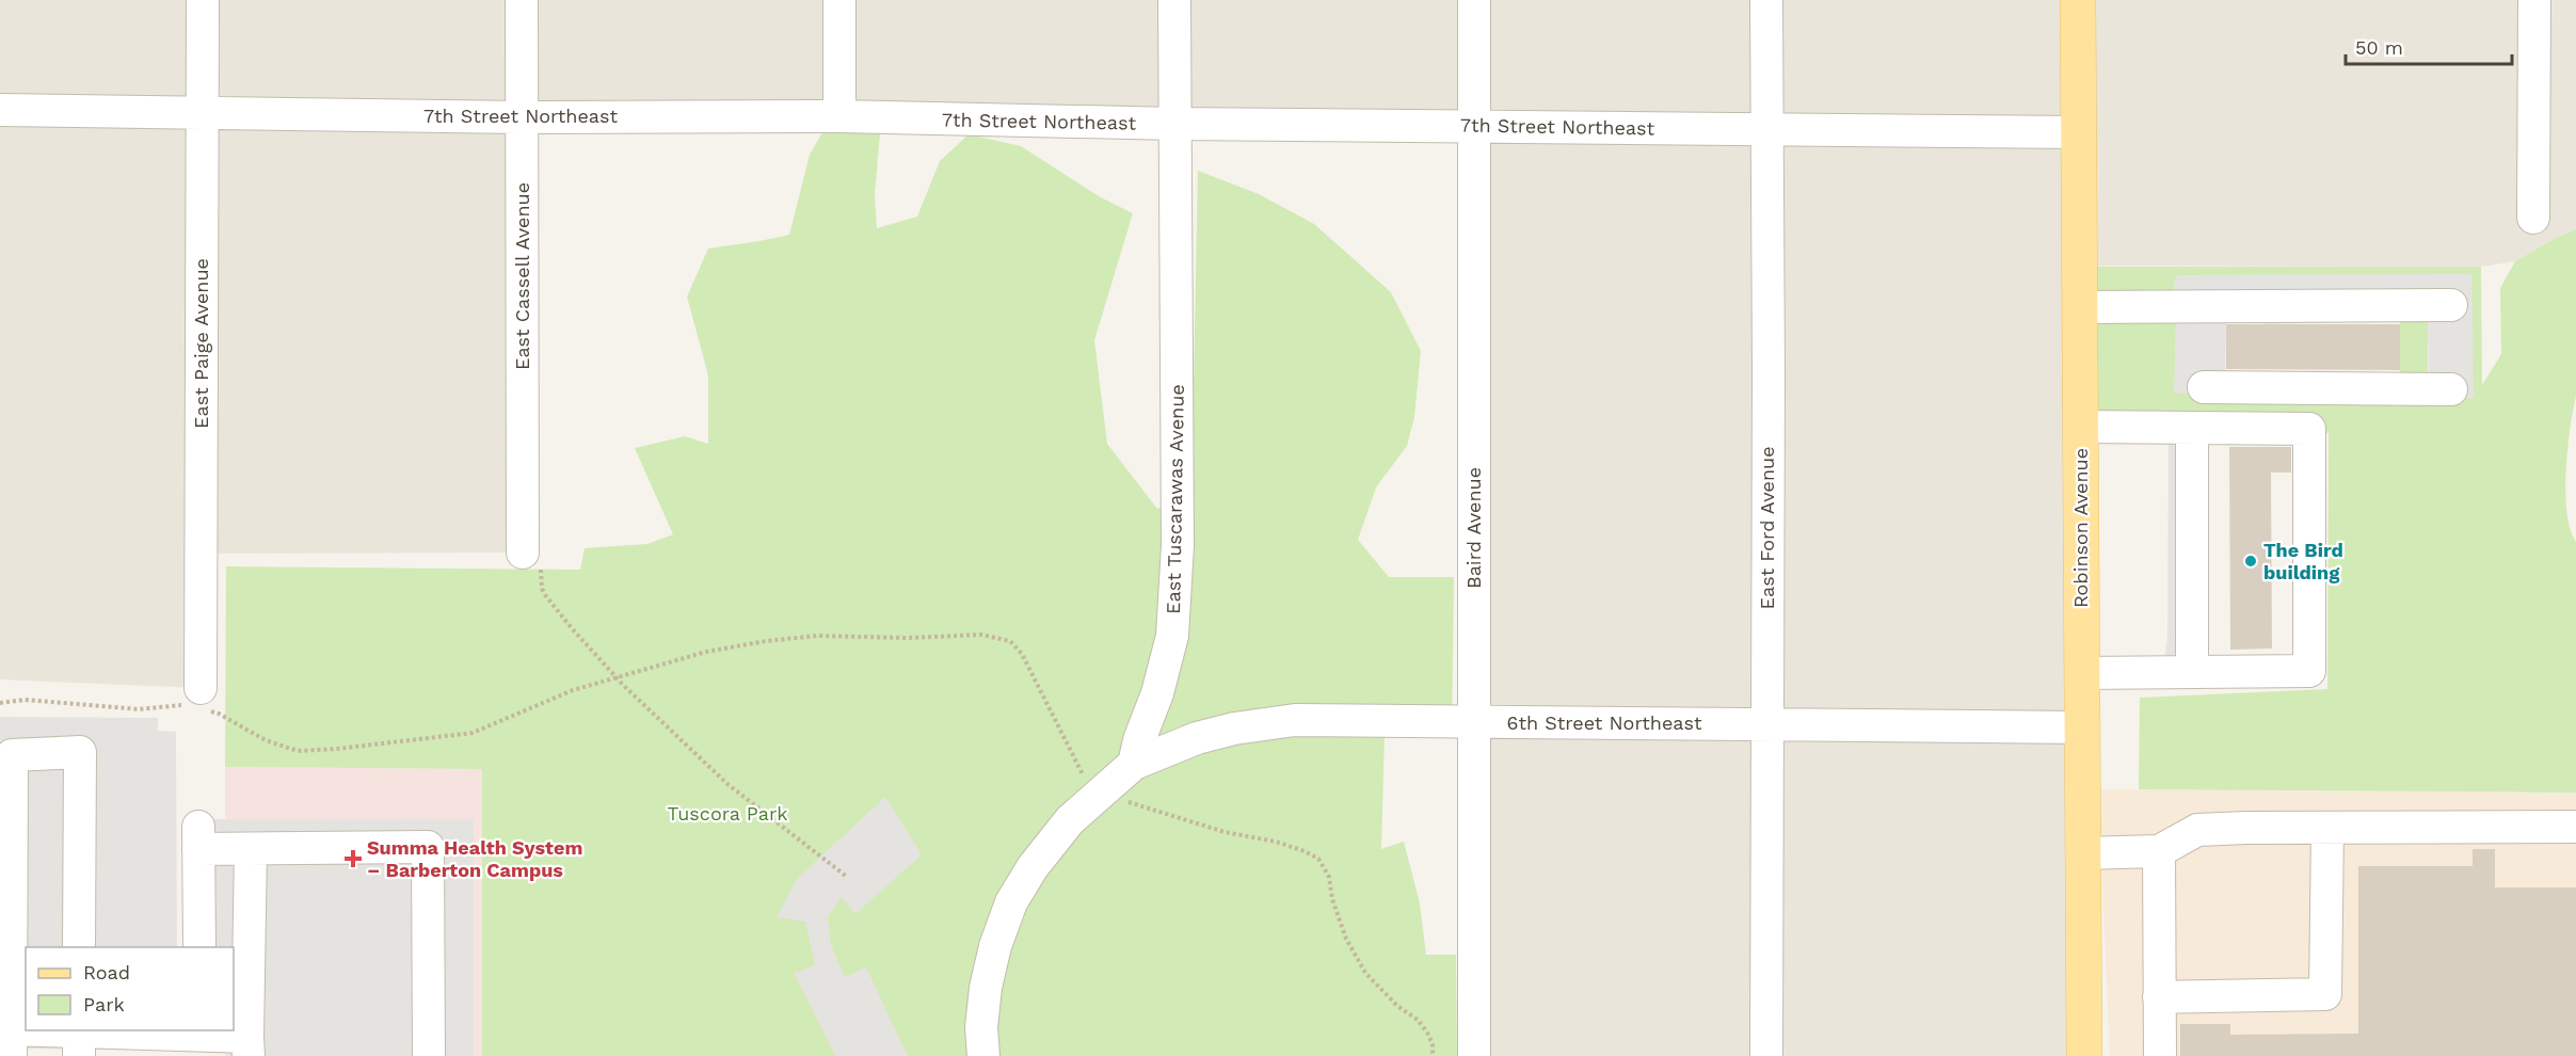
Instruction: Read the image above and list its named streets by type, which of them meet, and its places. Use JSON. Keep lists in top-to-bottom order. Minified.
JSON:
{"streets":{"main road":["Robinson Avenue"],"street":["7th Street Northeast","East Cassell Avenue","East Paige Avenue","East Tuscarawas Avenue","Baird Avenue","East Ford Avenue","6th Street Northeast"]},"crossings":[["7th Street Northeast","East Cassell Avenue"],["7th Street Northeast","East Paige Avenue"],["7th Street Northeast","East Tuscarawas Avenue"],["7th Street Northeast","Baird Avenue"],["7th Street Northeast","East Ford Avenue"],["7th Street Northeast","Robinson Avenue"],["East Tuscarawas Avenue","6th Street Northeast"],["Baird Avenue","6th Street Northeast"],["East Ford Avenue","6th Street Northeast"],["Robinson Avenue","6th Street Northeast"]],"parks":["Tuscora Park"],"places":{"other":["The Bird building"],"health":["Summa Health System – Barberton Campus"]},"legend":["Road","Park"],"scale_bar":"50 m"}
